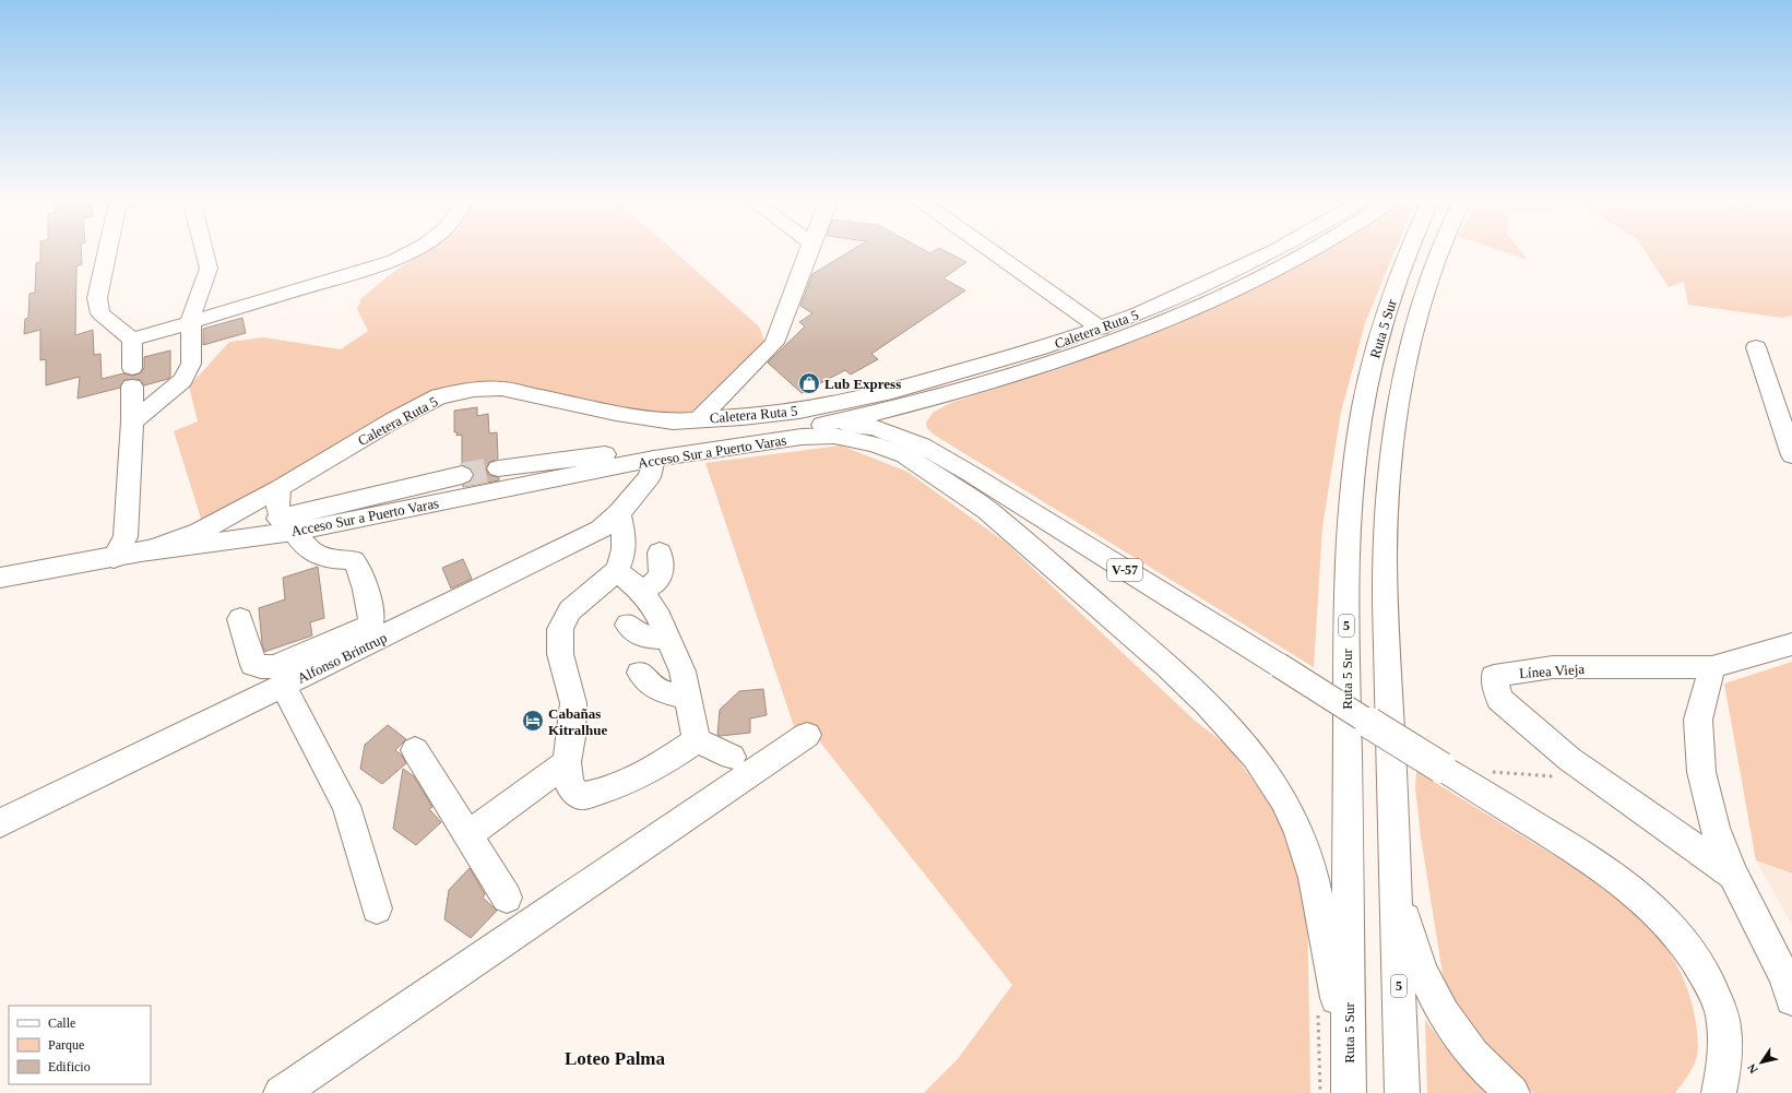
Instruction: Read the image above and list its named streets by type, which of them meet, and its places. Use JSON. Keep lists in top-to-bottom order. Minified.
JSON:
{"streets":{"main road":["Caletera Ruta 5","Ruta 5 Sur","Acceso Sur a Puerto Varas","V-57","5","Alfonso Brintrup","Línea Vieja"]},"crossings":[["Caletera Ruta 5","Acceso Sur a Puerto Varas"],["Caletera Ruta 5","V-57"],["Acceso Sur a Puerto Varas","V-57"],["Acceso Sur a Puerto Varas","Alfonso Brintrup"]],"districts":["Loteo Palma"],"places":{"shop":["Lub Express"],"hotel":["Cabañas Kitralhue"]},"legend":["Calle","Parque","Edificio"],"north":"bottom left"}
